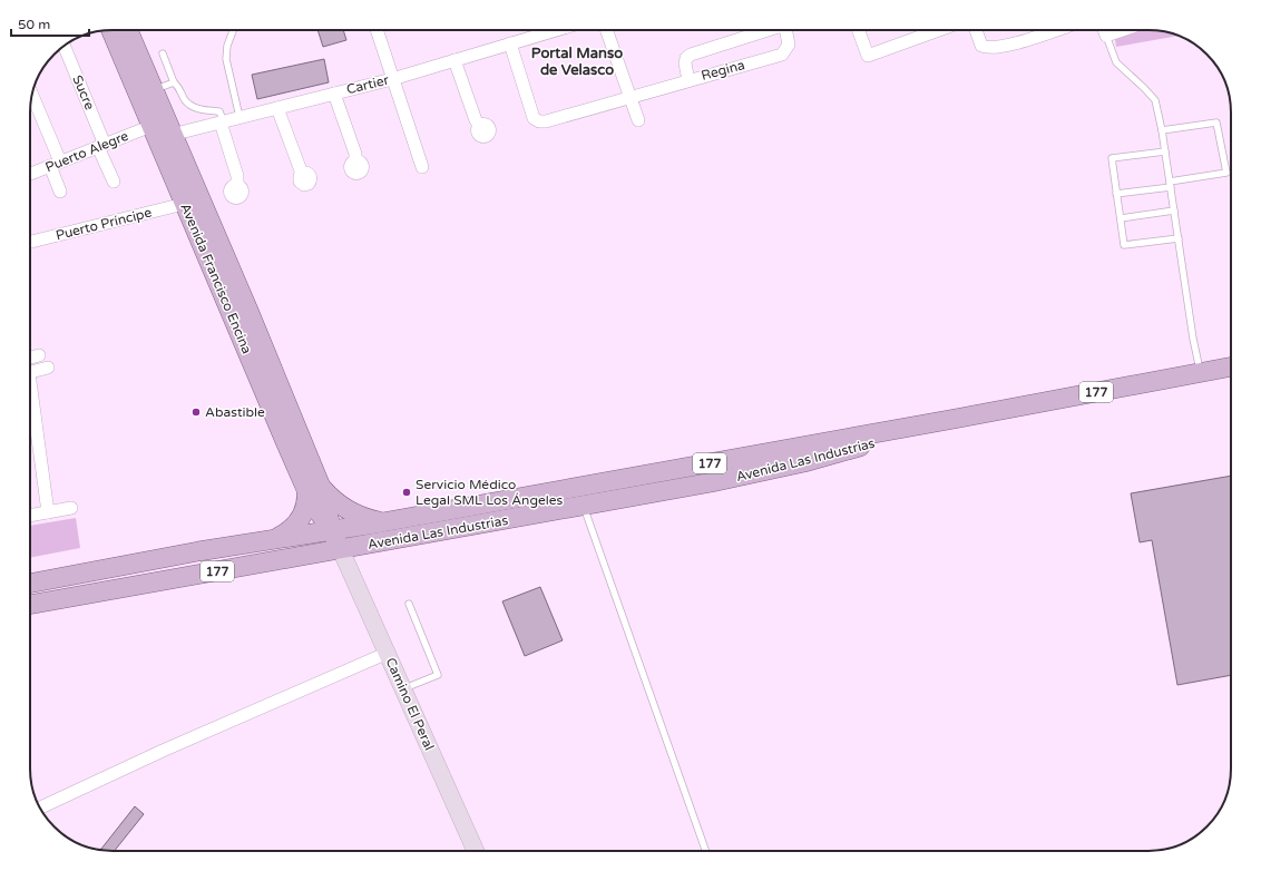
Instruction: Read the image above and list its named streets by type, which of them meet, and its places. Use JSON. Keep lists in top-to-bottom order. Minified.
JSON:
{"streets":{"main road":["Avenida Francisco Encina","177","Avenida Las Industrias"],"street":["Regina","Cartier","Sucre","Puerto Alegre","Puerto Príncipe","Camino El Peral"]},"crossings":[["Regina","Cartier"],["Cartier","Avenida Francisco Encina"],["Sucre","Puerto Alegre"],["Puerto Alegre","Avenida Francisco Encina"],["Puerto Príncipe","Avenida Francisco Encina"],["Avenida Francisco Encina","Avenida Las Industrias"],["Avenida Francisco Encina","Camino El Peral"],["Avenida Las Industrias","Camino El Peral"]],"districts":["Portal Manso de Velasco"],"places":["Abastible","Servicio Médico Legal SML Los Ángeles"],"scale_bar":"50 m"}
